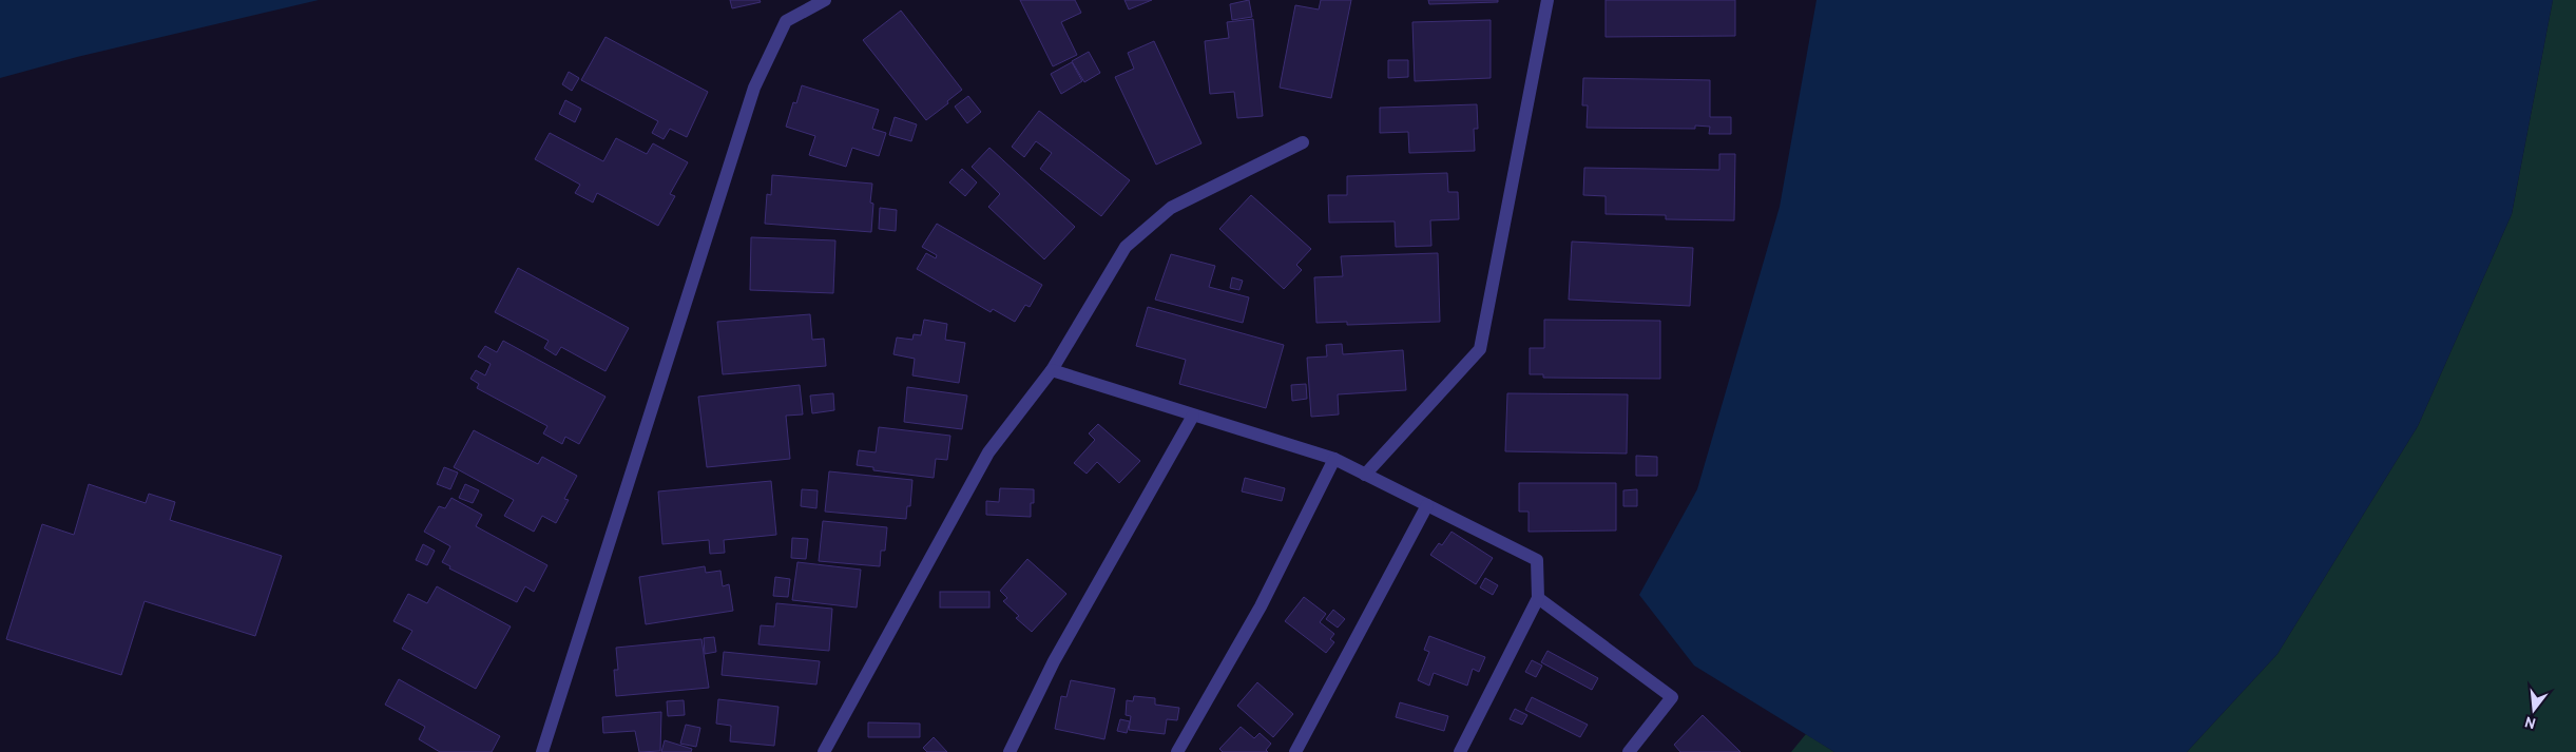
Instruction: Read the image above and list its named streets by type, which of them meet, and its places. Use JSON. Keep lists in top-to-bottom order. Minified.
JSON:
{"north":"bottom"}
